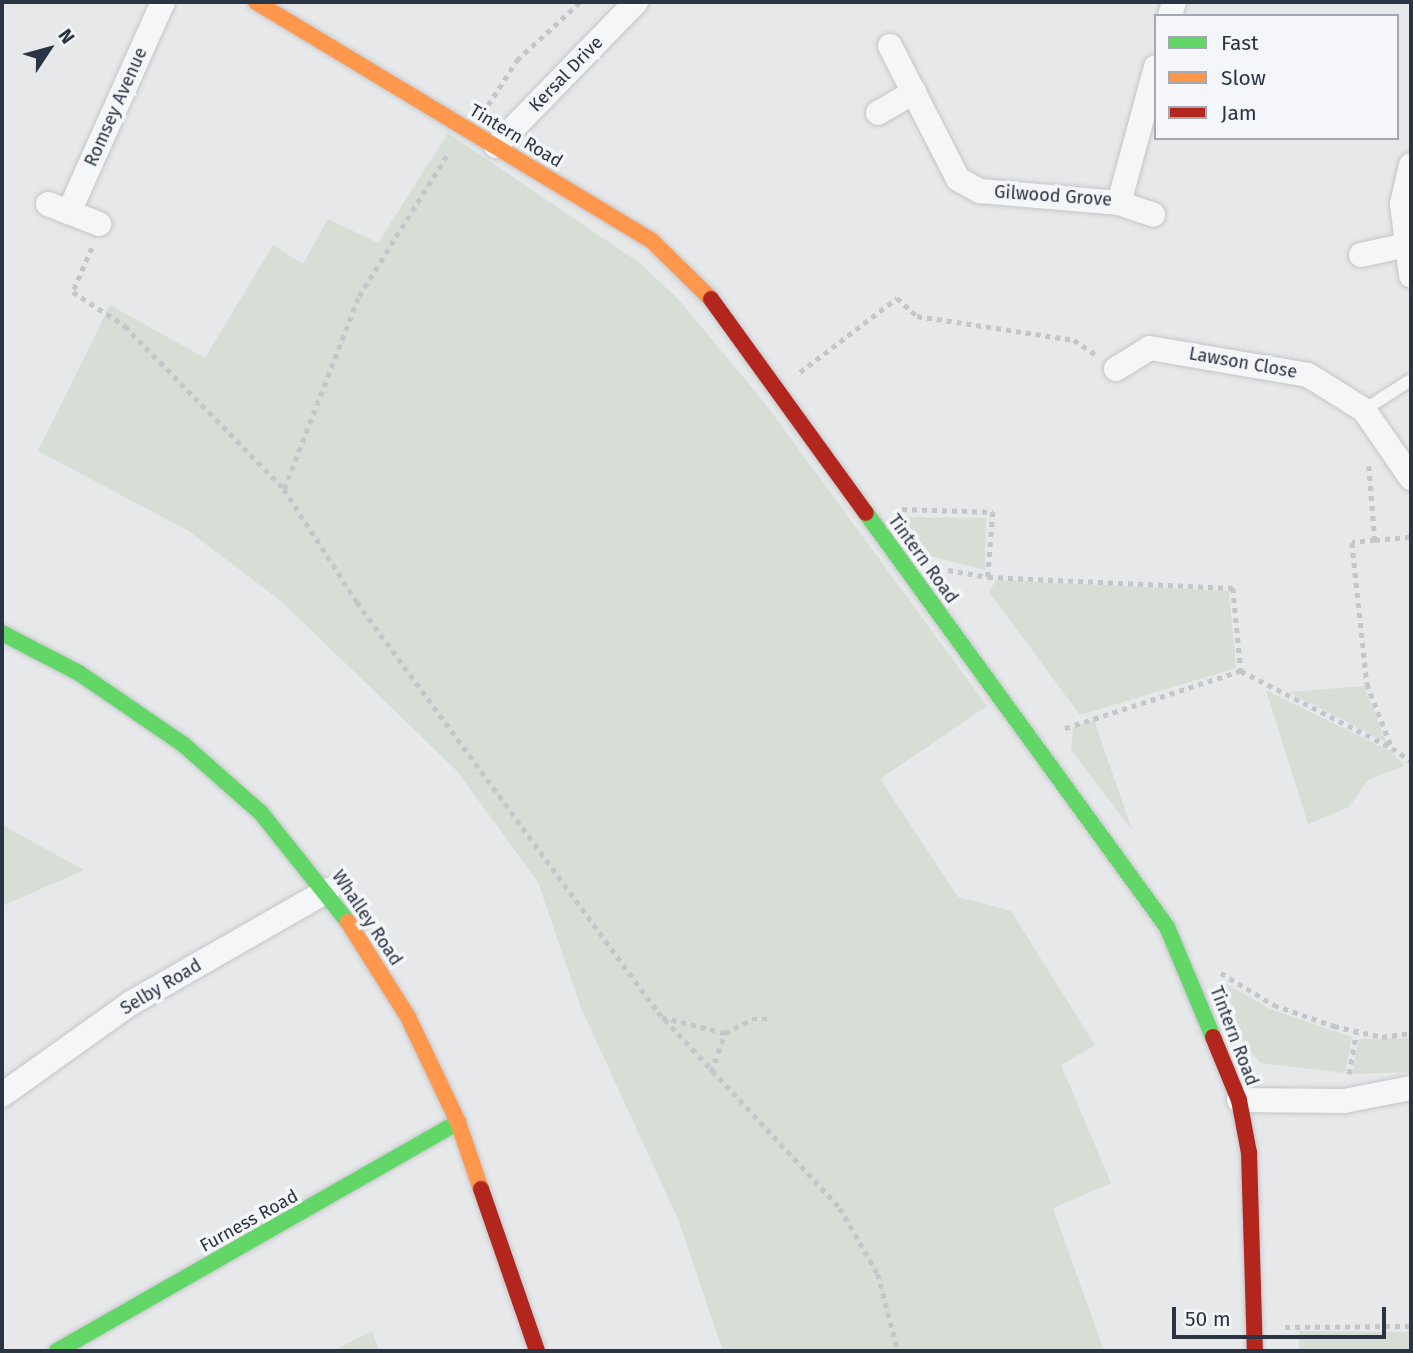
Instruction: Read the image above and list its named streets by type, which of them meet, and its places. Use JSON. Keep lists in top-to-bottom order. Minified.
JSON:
{"streets":{"street":["Kersal Drive","Romsey Avenue","Tintern Road","Gilwood Grove","Lawson Close","Whalley Road","Selby Road","Furness Road"]},"crossings":[["Kersal Drive","Tintern Road"],["Whalley Road","Selby Road"],["Whalley Road","Furness Road"]],"legend":["Fast","Slow","Jam"],"scale_bar":"50 m","north":"top right"}
